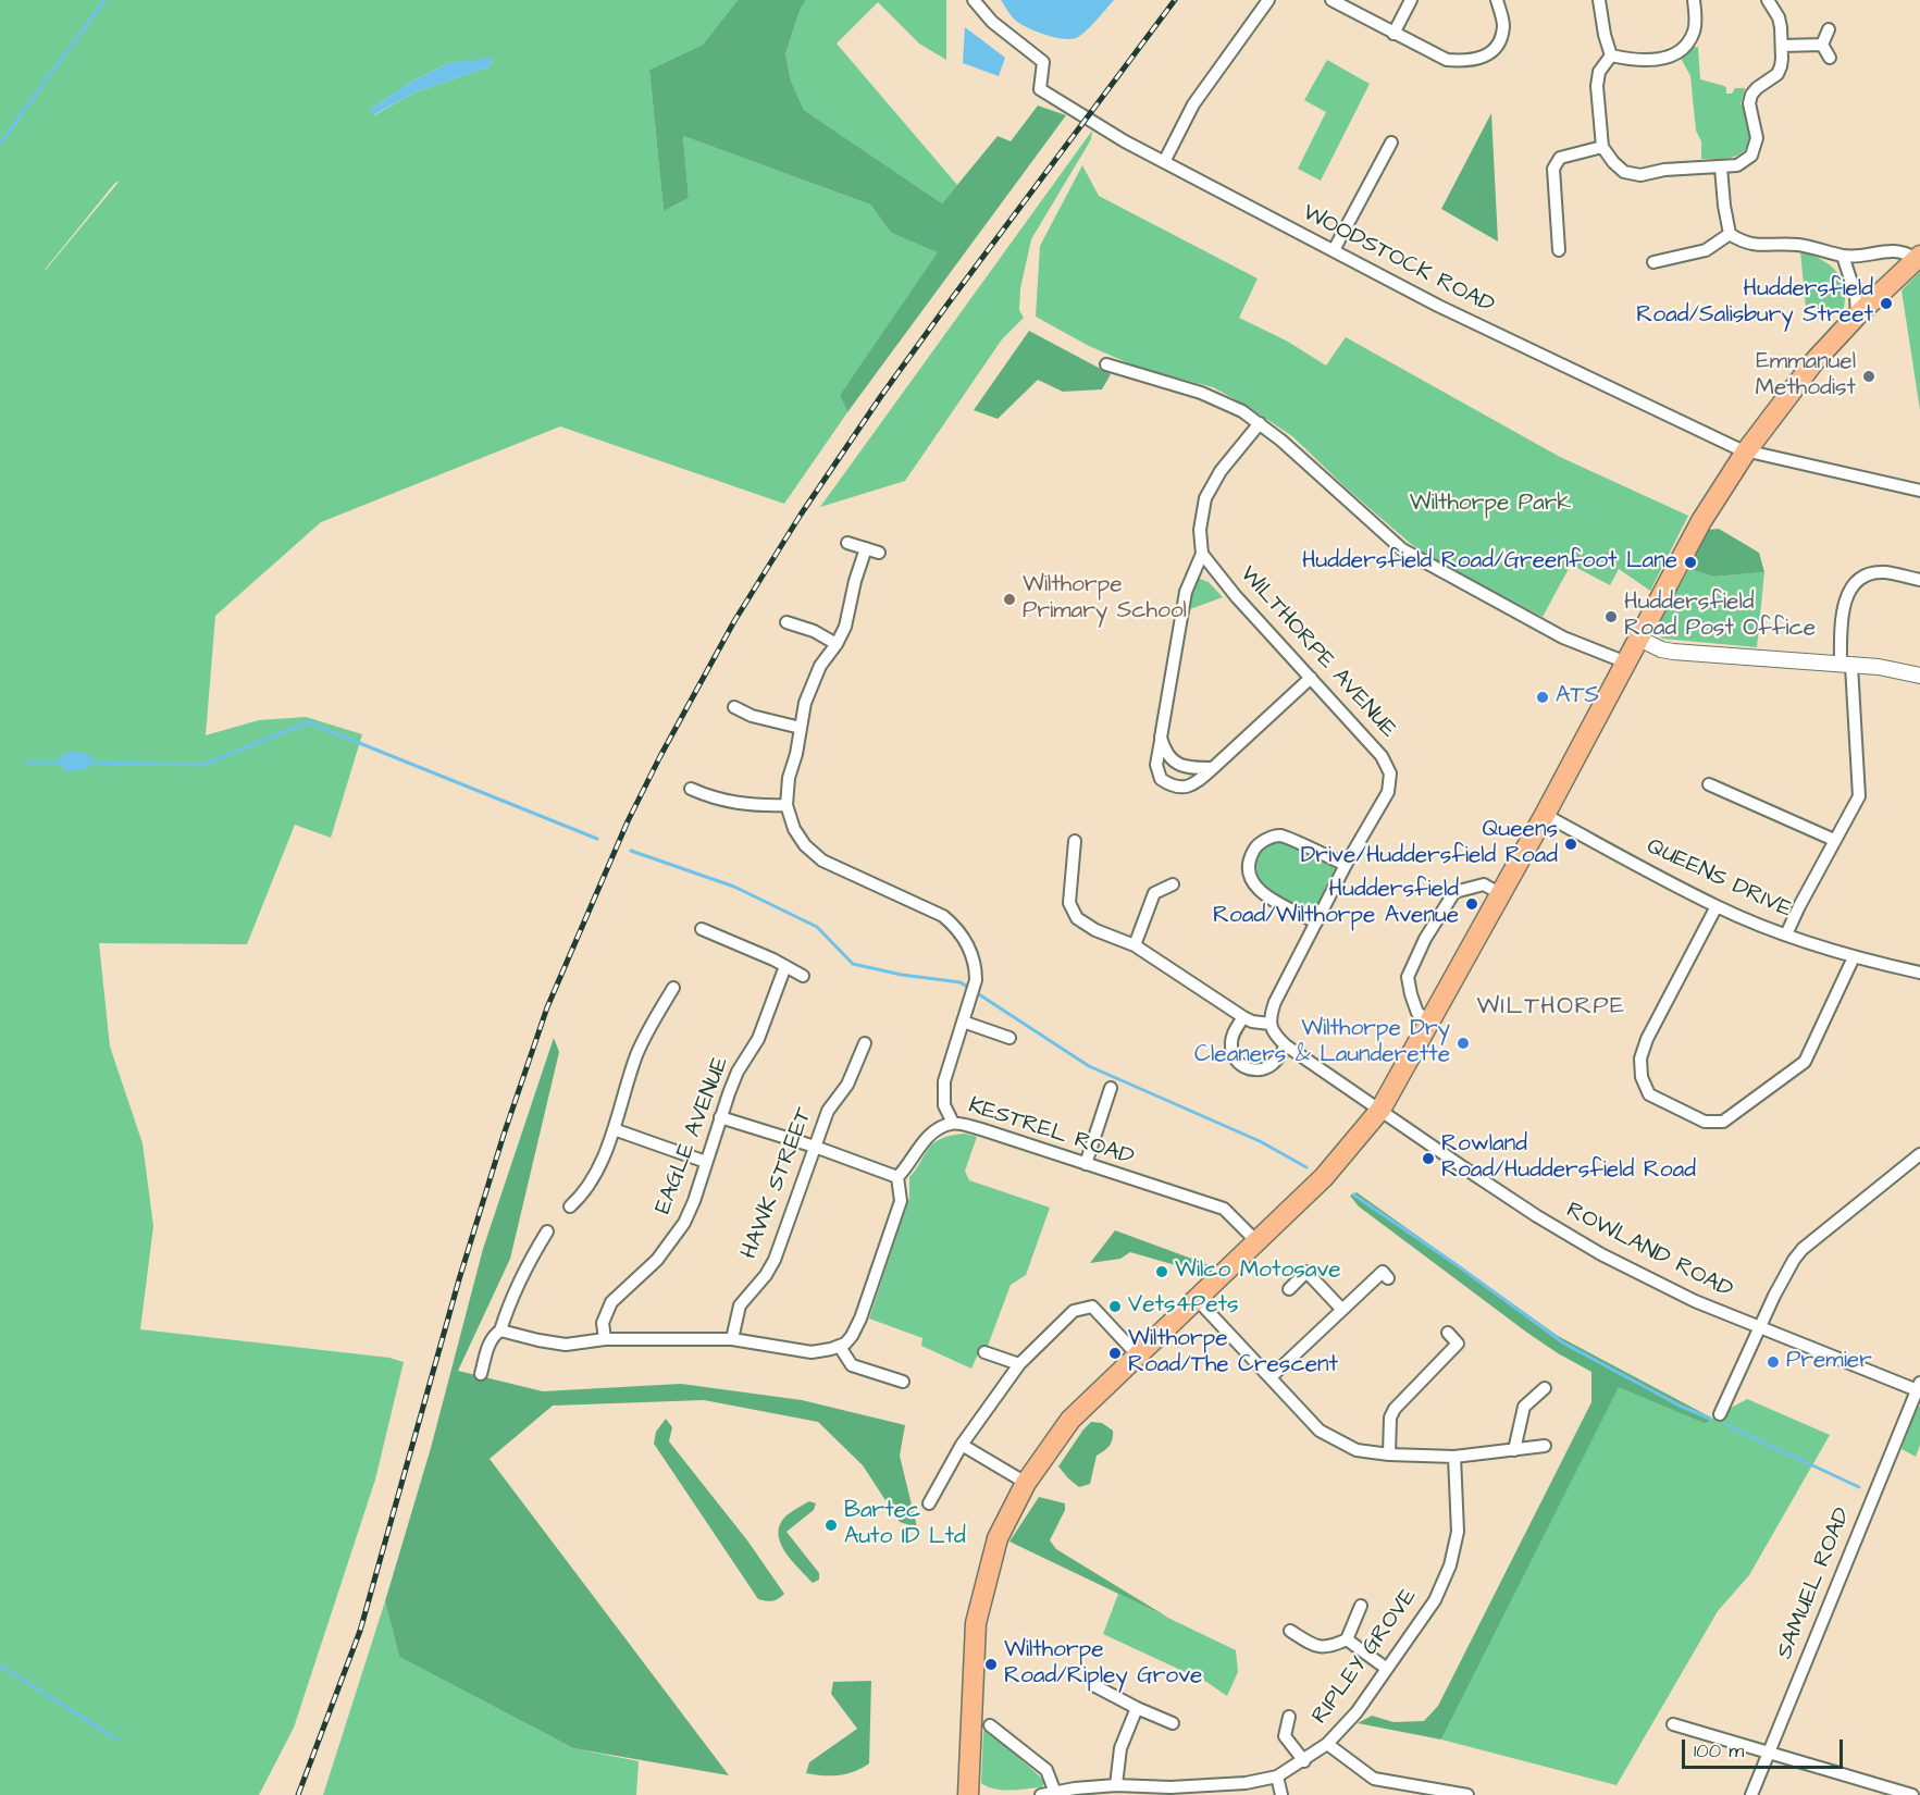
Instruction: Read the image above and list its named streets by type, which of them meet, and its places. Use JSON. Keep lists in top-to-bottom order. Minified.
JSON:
{"streets":{"street":["WOODSTOCK ROAD","WILTHORPE AVENUE","QUEENS DRIVE","KESTREL ROAD","EAGLE AVENUE","HAWK STREET","ROWLAND ROAD","SAMUEL ROAD","RIPLEY GROVE"]},"crossings":[["ROWLAND ROAD","SAMUEL ROAD"]],"districts":["WILTHORPE"],"parks":["Wilthorpe Park"],"places":["Huddersfield Road/Salisbury Street","Emmanuel Methodist","Huddersfield Road/Greenfoot Lane","Wilthorpe Primary School","Huddersfield Road Post Office","ATS","Queens Drive/Huddersfield Road","Huddersfield Road/Wilthorpe Avenue","Wilthorpe Dry Cleaners & Launderette","Rowland Road/Huddersfield Road","Wilco Motosave","Vets4Pets","Wilthorpe Road/The Crescent","Premier","Bartec Auto ID Ltd","Wilthorpe Road/Ripley Grove"],"scale_bar":"100 m"}
